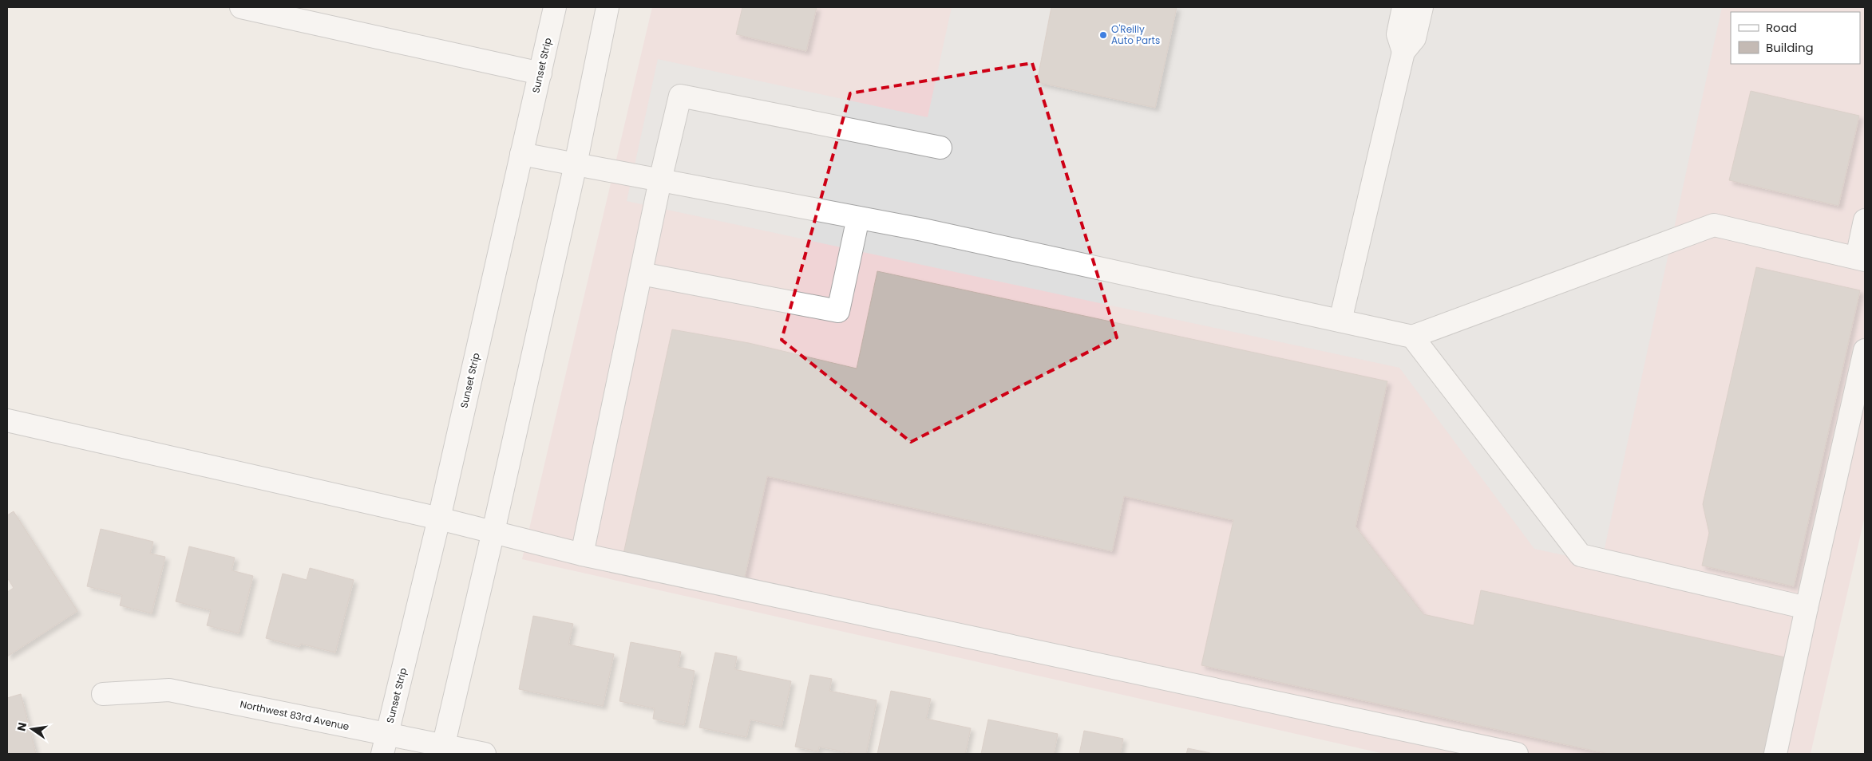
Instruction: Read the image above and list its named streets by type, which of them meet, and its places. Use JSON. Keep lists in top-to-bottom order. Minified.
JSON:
{"streets":{"street":["Sunset Strip","Northwest 83rd Avenue"]},"crossings":[["Sunset Strip","Northwest 83rd Avenue"]],"places":["O'Reilly Auto Parts"],"legend":["Road","Building"],"north":"left"}
